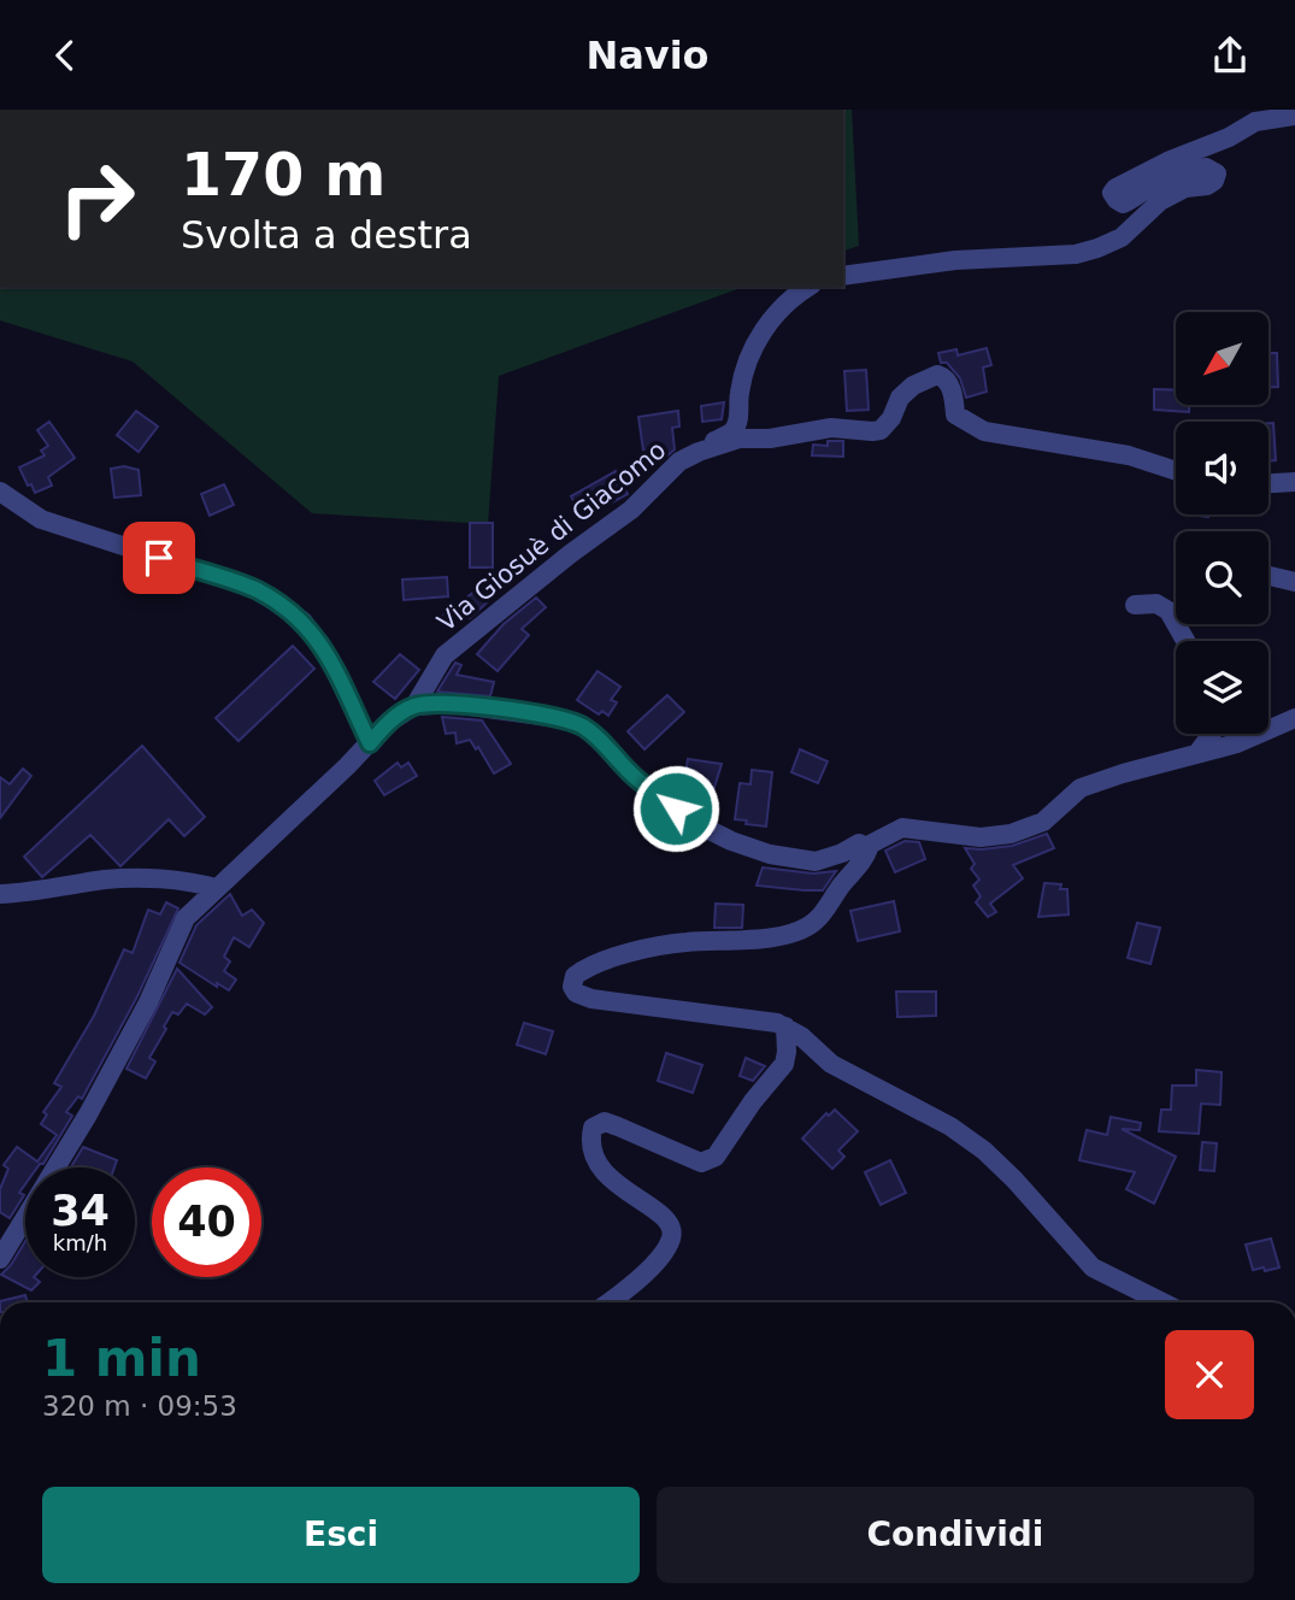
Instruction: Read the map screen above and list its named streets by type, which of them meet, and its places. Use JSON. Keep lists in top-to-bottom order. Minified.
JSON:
{"streets":{"street":["Via Giosuè di Giacomo"]},"north":"bottom left","page":{"header":"Navio","turn":["170 m","Svolta a destra"],"speed":"34 km/h","limit":"40","heading":["1 min","320 m · 09:53"],"buttons":["Esci","Condividi"]}}
